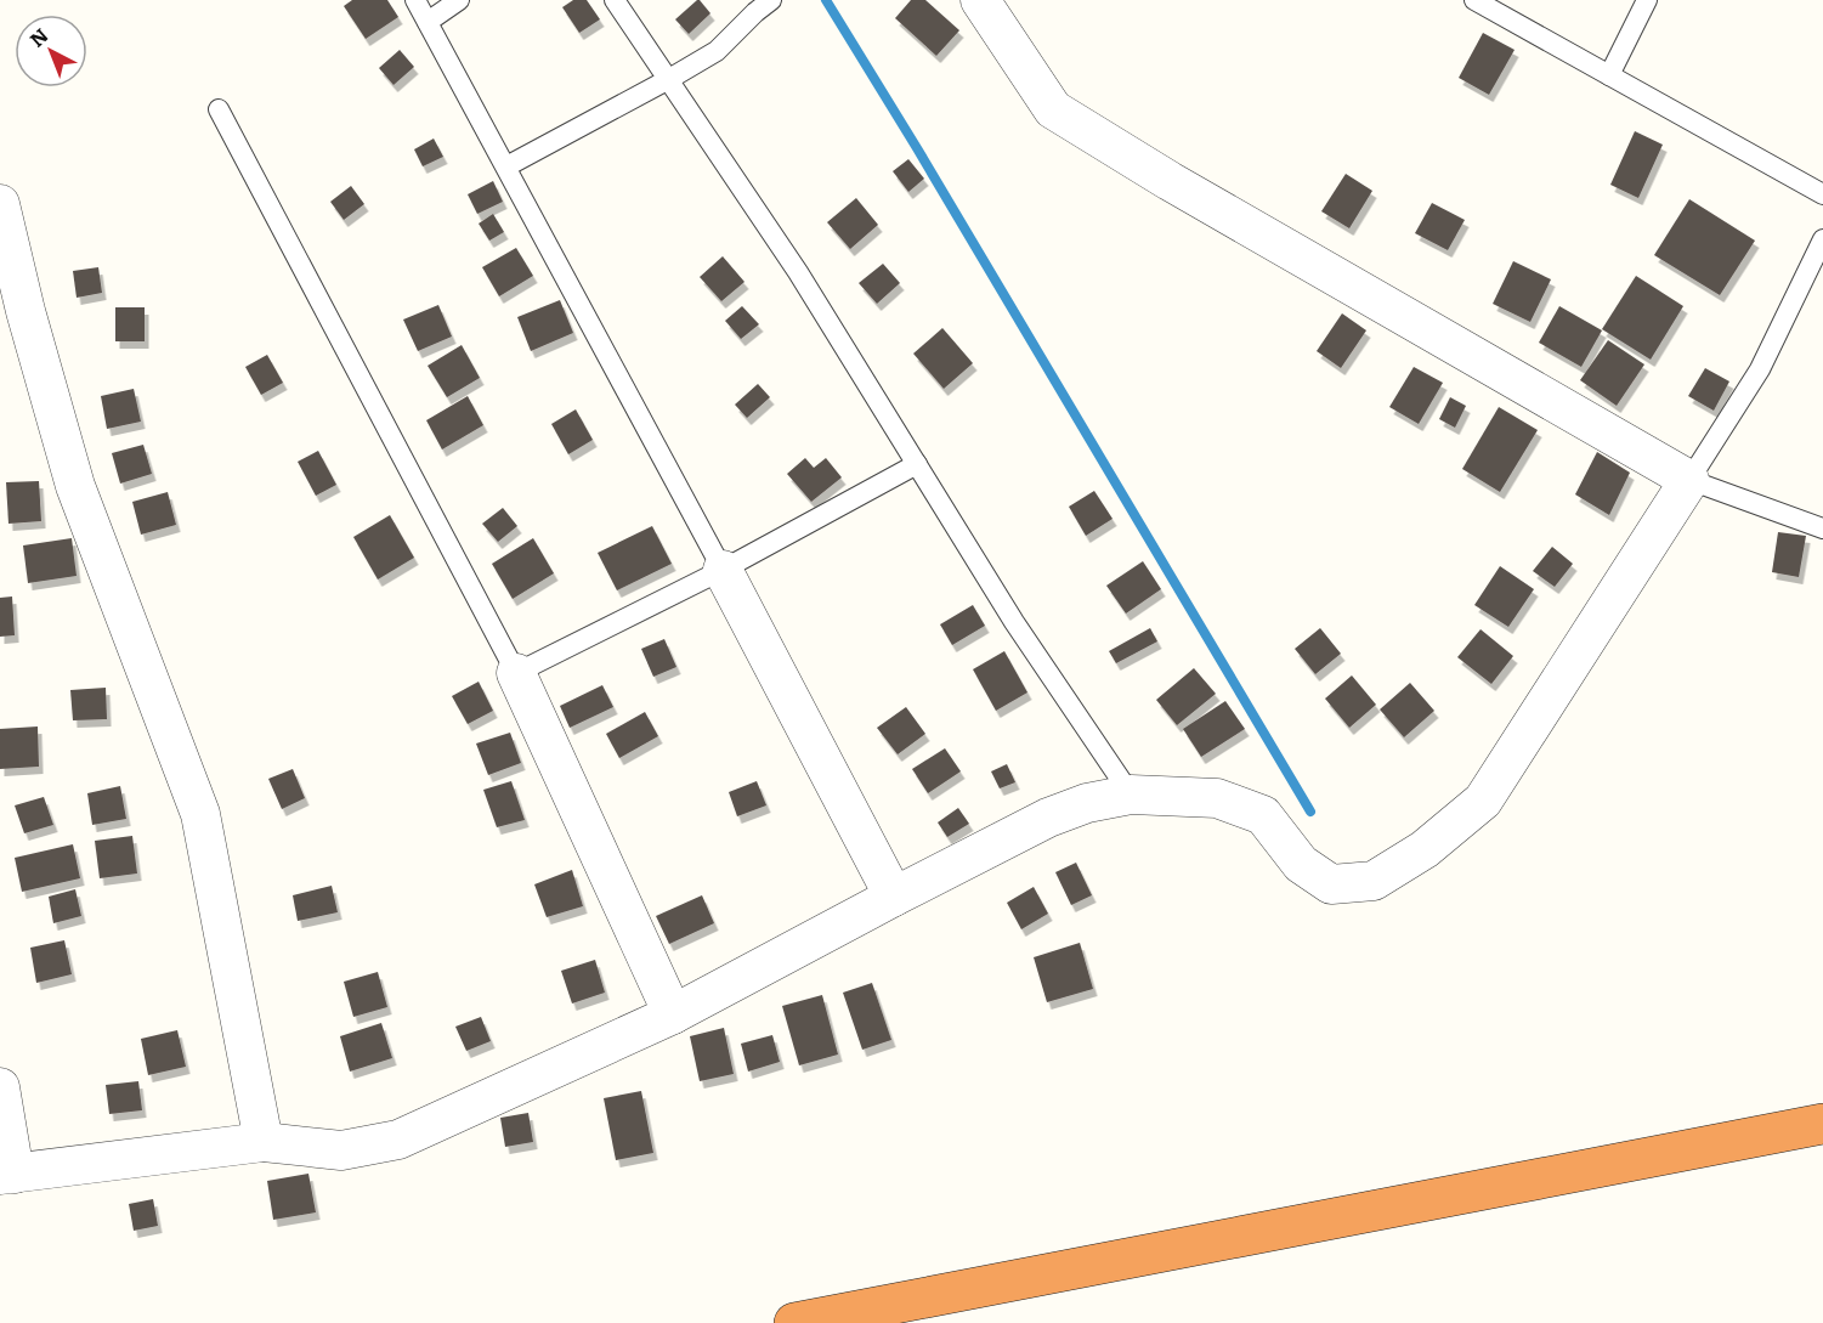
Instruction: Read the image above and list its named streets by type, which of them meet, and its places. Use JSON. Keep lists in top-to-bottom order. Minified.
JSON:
{"north":"top left"}
